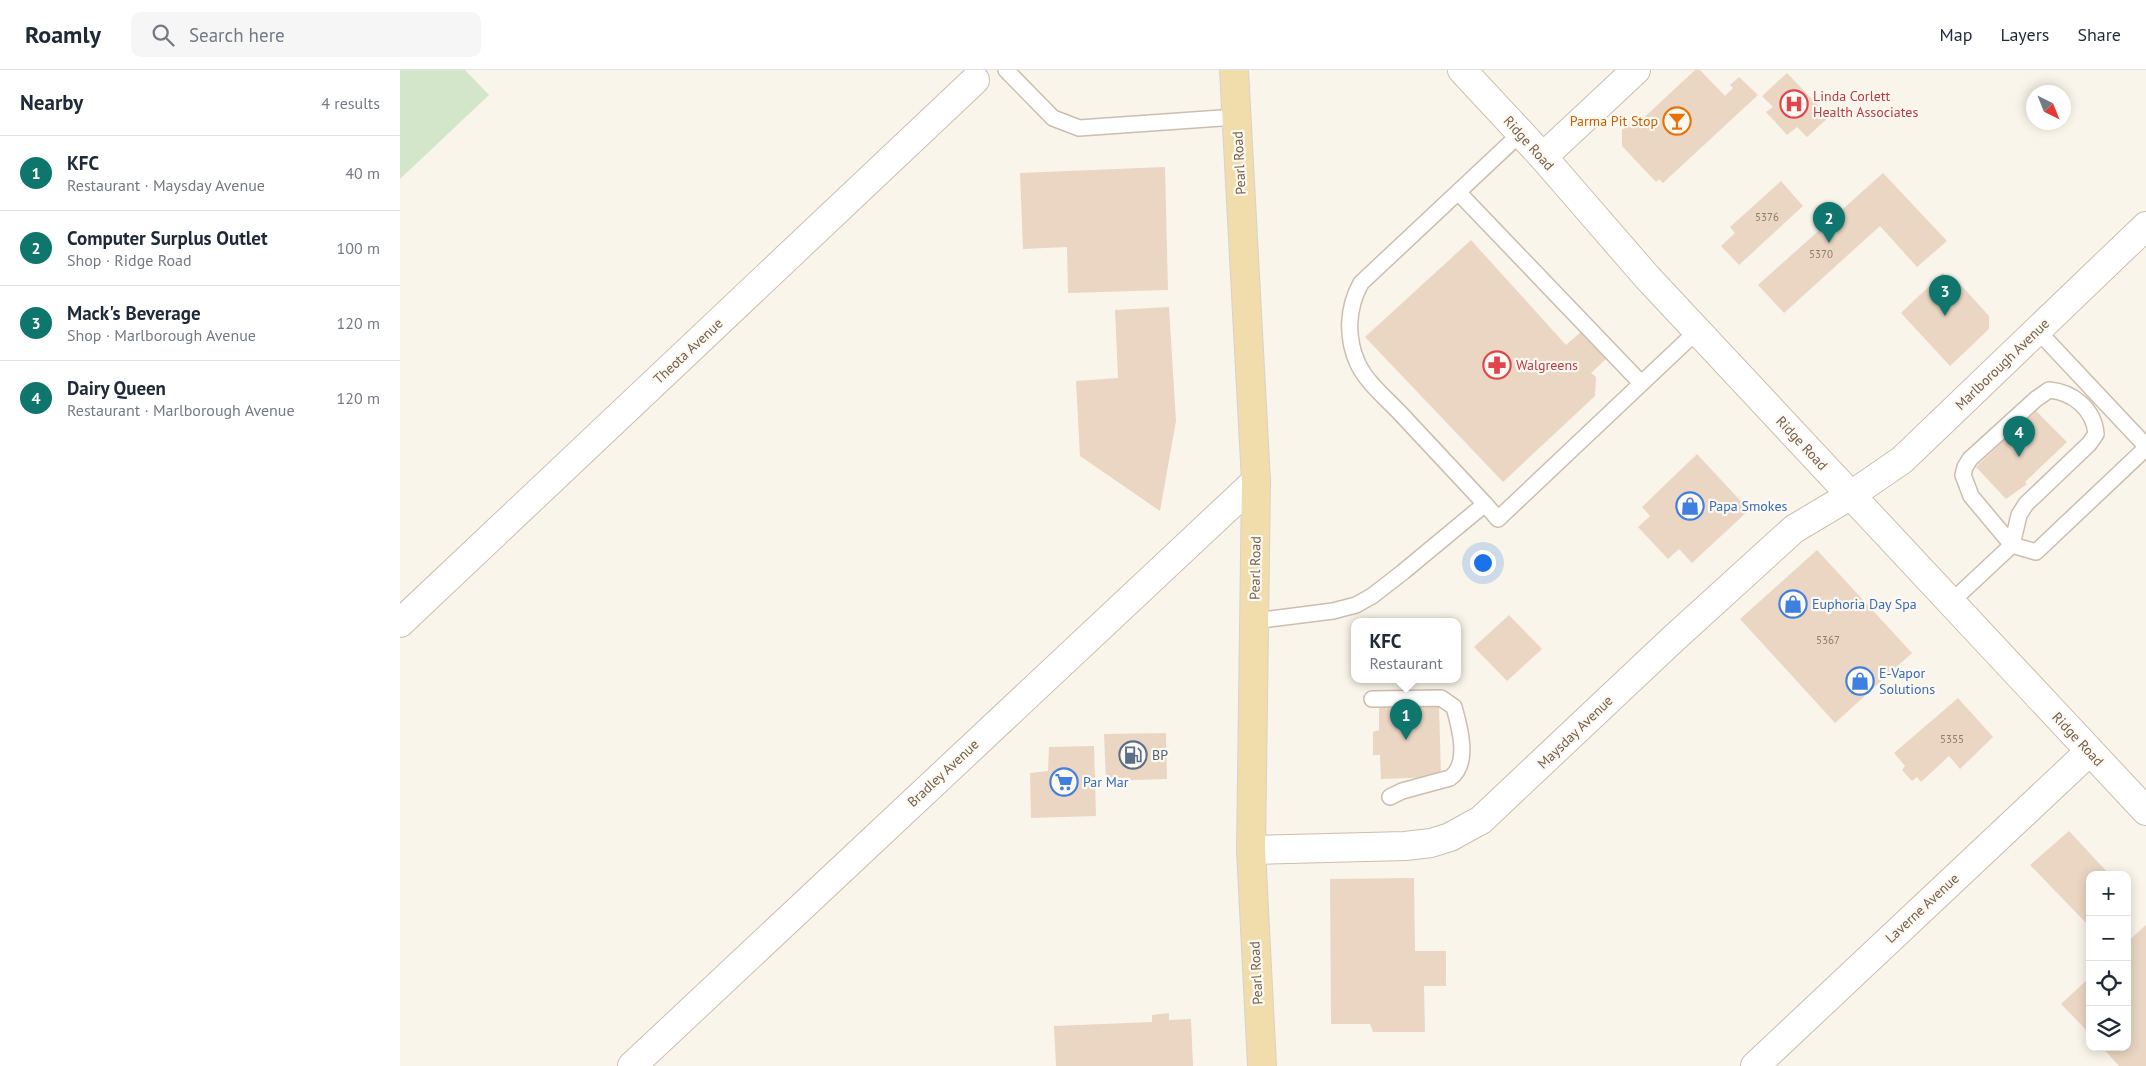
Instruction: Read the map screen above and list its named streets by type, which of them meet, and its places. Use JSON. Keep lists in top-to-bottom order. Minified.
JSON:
{"streets":{"main road":["Pearl Road"],"street":["Ridge Road","Theota Avenue","Marlborough Avenue","Maysday Avenue","Bradley Avenue","Laverne Avenue"]},"crossings":[["Ridge Road","Marlborough Avenue"],["Ridge Road","Maysday Avenue"],["Ridge Road","Laverne Avenue"],["Pearl Road","Maysday Avenue"],["Pearl Road","Bradley Avenue"],["Marlborough Avenue","Maysday Avenue"]],"places":{"hospital":["Linda Corlett Health Associates"],"bar":["Parma Pit Stop"],"pharmacy":["Walgreens"],"shop":["Papa Smokes","Euphoria Day Spa","E-Vapor Solutions"],"fuel station":["BP"],"supermarket":["Par Mar"]},"house_numbers":["5376","5370","5367","5355"],"north":"bottom right","page":{"header":"Roamly","search":"Search here","nav":["Map","Layers","Share"],"heading":["Nearby","4 results"],"list":[{"mark":"1","name":"KFC","note":"Restaurant · Maysday Avenue","value":"40 m"},{"mark":"2","name":"Computer Surplus Outlet","note":"Shop · Ridge Road","value":"100 m"},{"mark":"3","name":"Mack's Beverage","note":"Shop · Marlborough Avenue","value":"120 m"},{"mark":"4","name":"Dairy Queen","note":"Restaurant · Marlborough Avenue","value":"120 m"}],"pins":["2","3","4","1"],"popup":["KFC","Restaurant"],"map_buttons":["+","−"]}}
